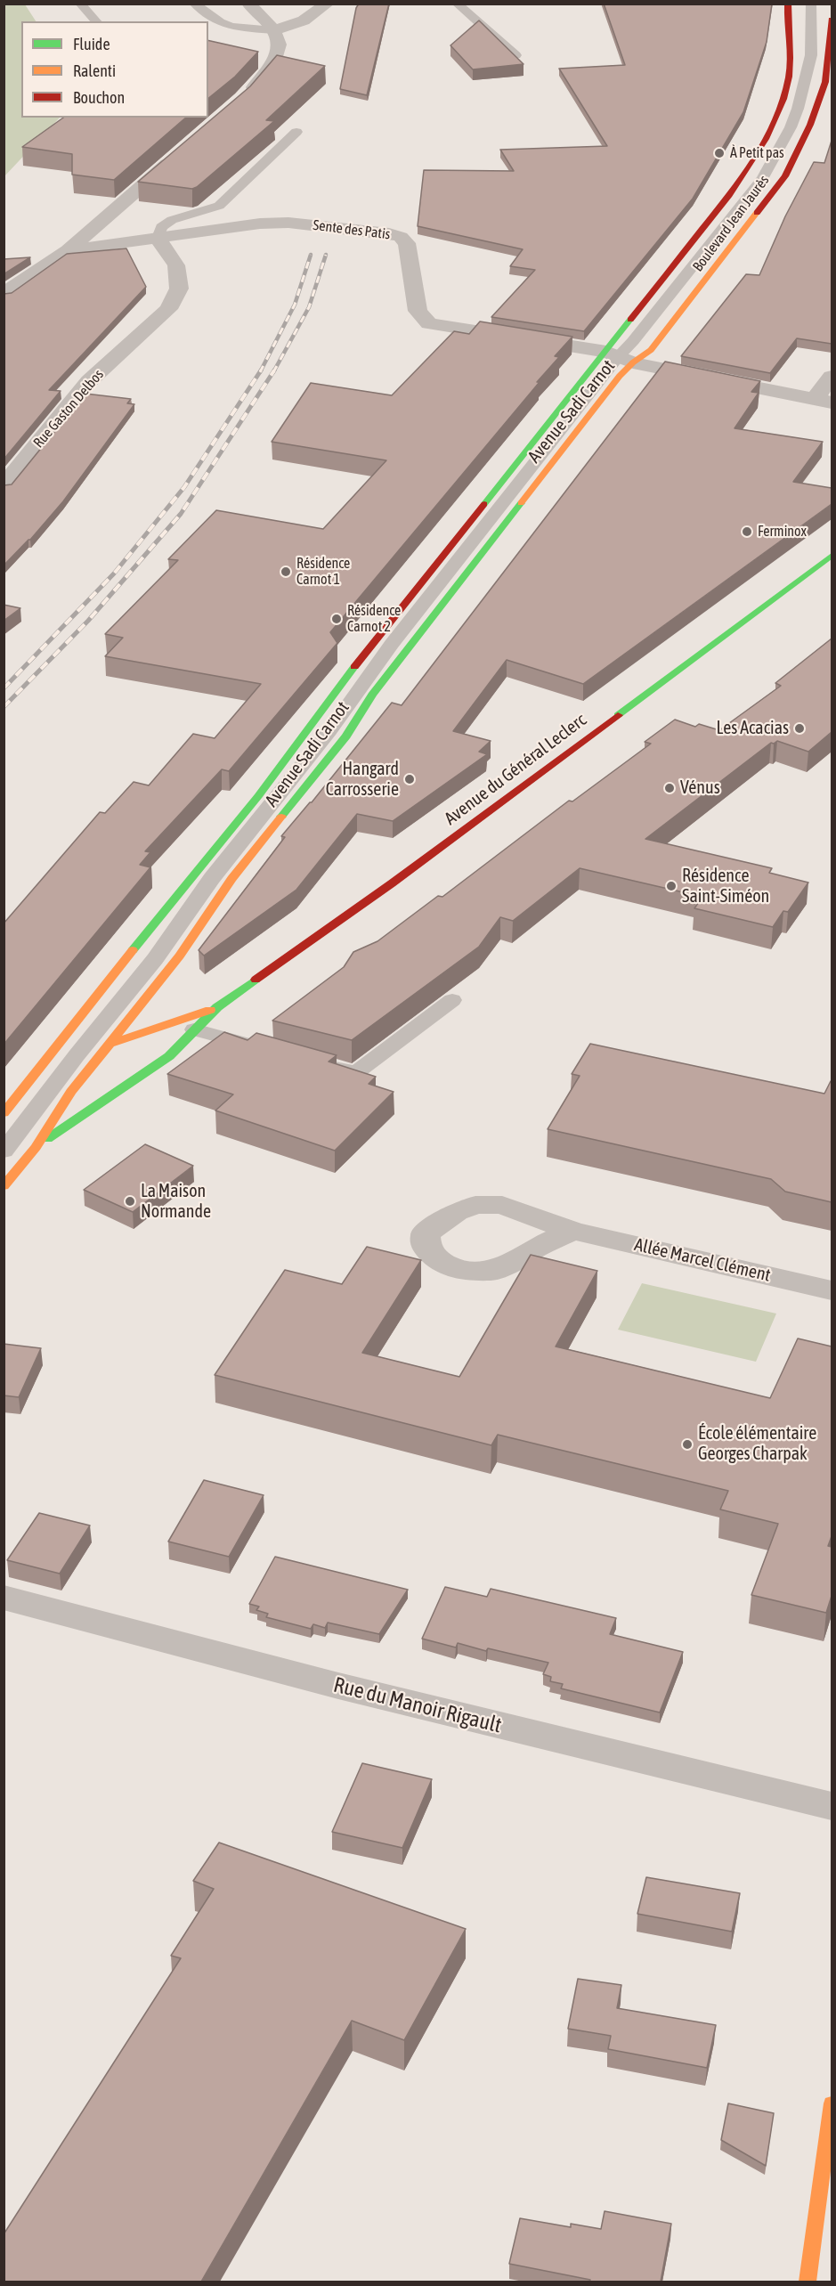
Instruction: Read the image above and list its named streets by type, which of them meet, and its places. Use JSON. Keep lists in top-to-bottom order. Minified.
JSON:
{"streets":{"main road":["Boulevard Jean Jaurès","Avenue Sadi Carnot","Avenue du Général Leclerc"],"street":["Sente des Patis","Rue Gaston Delbos","Allée Marcel Clément","Rue du Manoir Rigault"]},"crossings":[["Boulevard Jean Jaurès","Sente des Patis"],["Boulevard Jean Jaurès","Avenue Sadi Carnot"],["Sente des Patis","Rue Gaston Delbos"],["Sente des Patis","Avenue Sadi Carnot"],["Avenue Sadi Carnot","Avenue du Général Leclerc"]],"places":["À Petit pas","Ferminox","Résidence Carnot 1","Résidence Carnot 2","Les Acacias","Hangard Carrosserie","Vénus","Résidence Saint-Siméon","La Maison Normande","École élémentaire Georges Charpak"],"legend":["Fluide","Ralenti","Bouchon"]}
